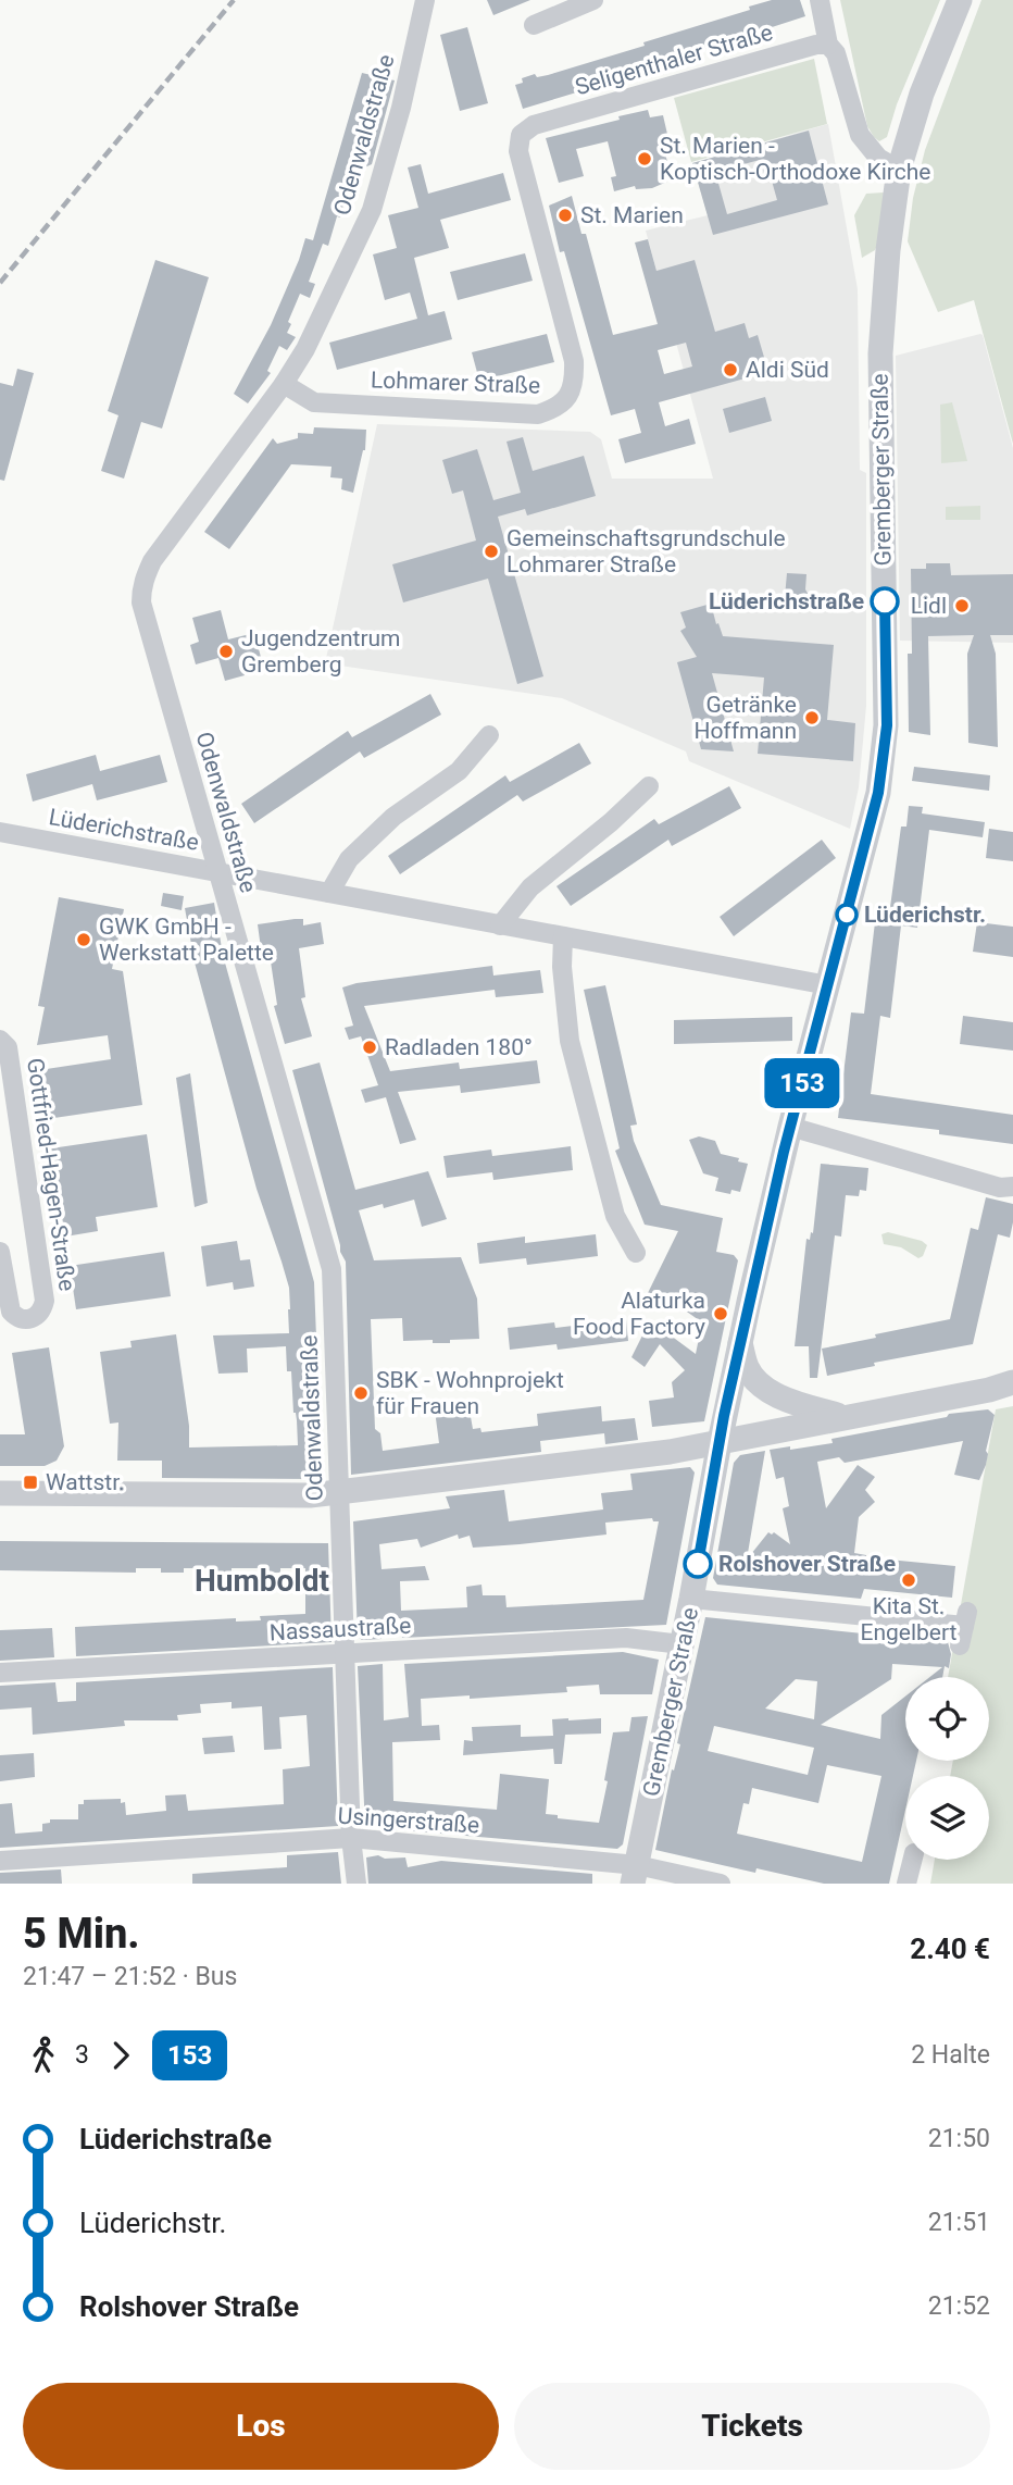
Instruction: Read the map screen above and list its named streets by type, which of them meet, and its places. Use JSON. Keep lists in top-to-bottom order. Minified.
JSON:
{"streets":{"street":["Seligenthaler Straße","Odenwaldstraße","Lohmarer Straße","Gremberger Straße","Lüderichstraße","Gottfried-Hagen-Straße","Nassaustraße","Usingerstraße"]},"crossings":[["Seligenthaler Straße","Lohmarer Straße"],["Odenwaldstraße","Lohmarer Straße"],["Odenwaldstraße","Lüderichstraße"],["Odenwaldstraße","Nassaustraße"],["Odenwaldstraße","Usingerstraße"],["Gremberger Straße","Lüderichstraße"],["Gremberger Straße","Nassaustraße"],["Gremberger Straße","Usingerstraße"]],"districts":["Humboldt"],"places":{"other":["St. Marien - Koptisch-Orthodoxe Kirche","St. Marien","Aldi Süd","Gemeinschaftsgrundschule Lohmarer Straße","Lüderichstraße","Lidl","Jugendzentrum Gremberg","Getränke Hoffmann","Lüderichstr.","GWK GmbH - Werkstatt Palette","Radladen 180°","Alaturka Food Factory","SBK - Wohnprojekt für Frauen","Rolshover Straße","Kita St. Engelbert"],"transit":["Wattstr."]},"lines":["bus line 153"],"page":{"on_map":"153","heading":["5 Min.","21:47 – 21:52 · Bus","2.40 €"],"legs":["3","153","2 Halte"],"list":[{"name":"Lüderichstraße","value":"21:50"},{"name":"Lüderichstr.","value":"21:51"},{"name":"Rolshover Straße","value":"21:52"}],"buttons":["Los","Tickets"]}}
